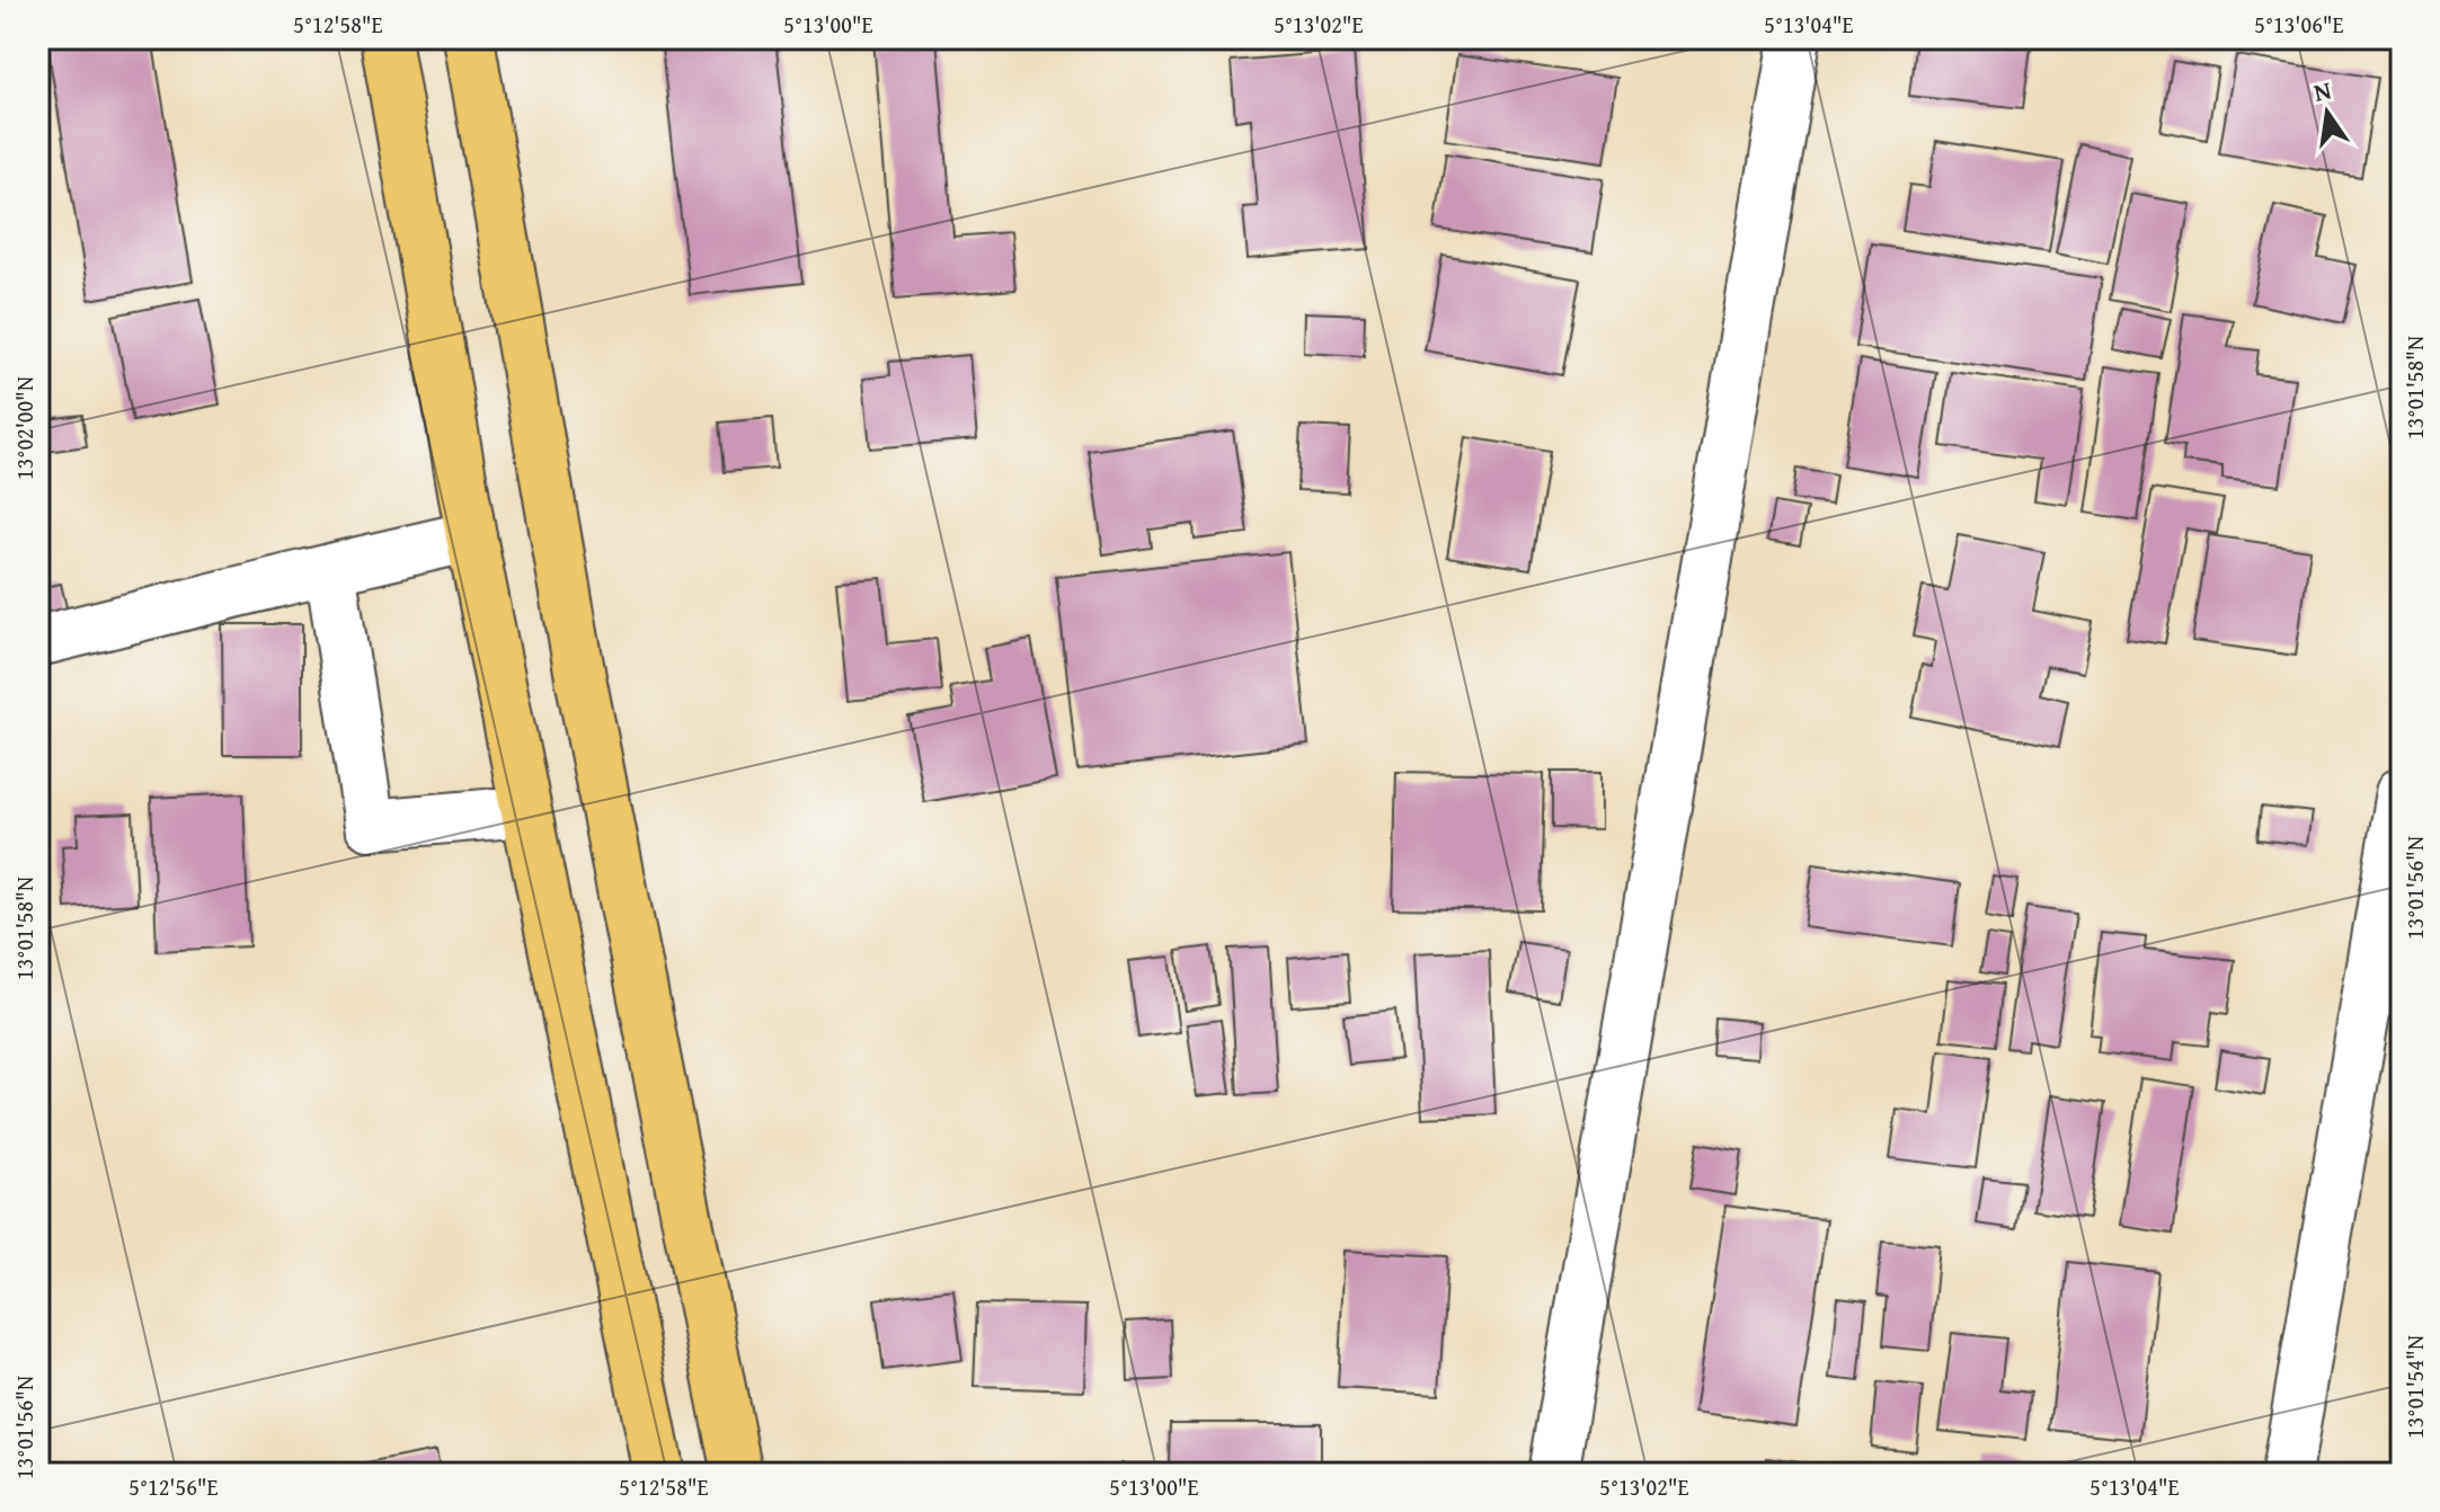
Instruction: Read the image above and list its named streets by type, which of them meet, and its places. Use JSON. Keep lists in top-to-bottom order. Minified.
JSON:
{"north":"top","coordinates":["5°12'58\"E","5°13'00\"E","5°13'02\"E","5°13'04\"E","5°13'06\"E","13°01'58\"N","13°02'00\"N","13°01'56\"N","13°01'54\"N","5°12'56\"E"]}
